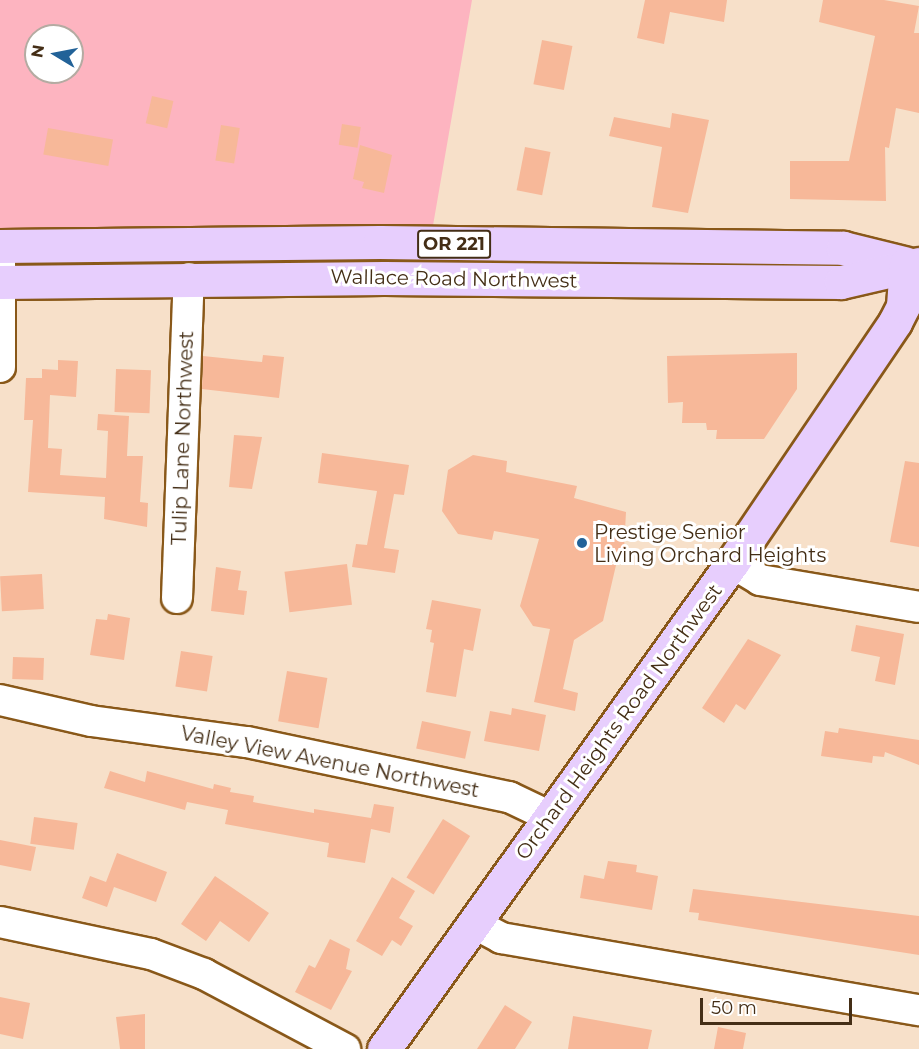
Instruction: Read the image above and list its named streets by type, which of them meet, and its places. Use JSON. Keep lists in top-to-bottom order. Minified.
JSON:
{"streets":{"main road":["OR 221","Wallace Road Northwest","Orchard Heights Road Northwest"],"street":["Tulip Lane Northwest","Valley View Avenue Northwest"]},"crossings":[["Wallace Road Northwest","Tulip Lane Northwest"],["Wallace Road Northwest","Orchard Heights Road Northwest"],["Orchard Heights Road Northwest","Valley View Avenue Northwest"]],"places":["Prestige Senior Living Orchard Heights"],"scale_bar":"50 m","north":"left"}
